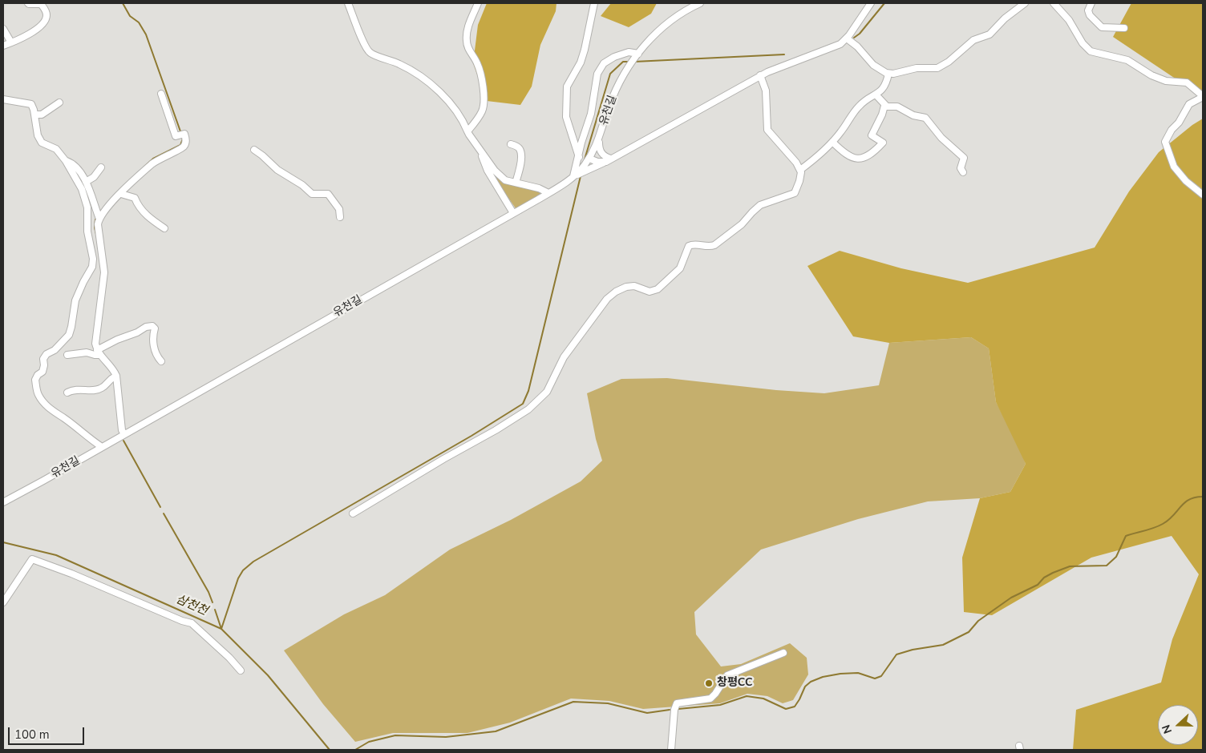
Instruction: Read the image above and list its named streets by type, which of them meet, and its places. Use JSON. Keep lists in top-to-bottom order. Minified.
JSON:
{"streets":{"street":["유천길"]},"water":["삼천천"],"places":["창평CC"],"scale_bar":"100 m","north":"left"}
